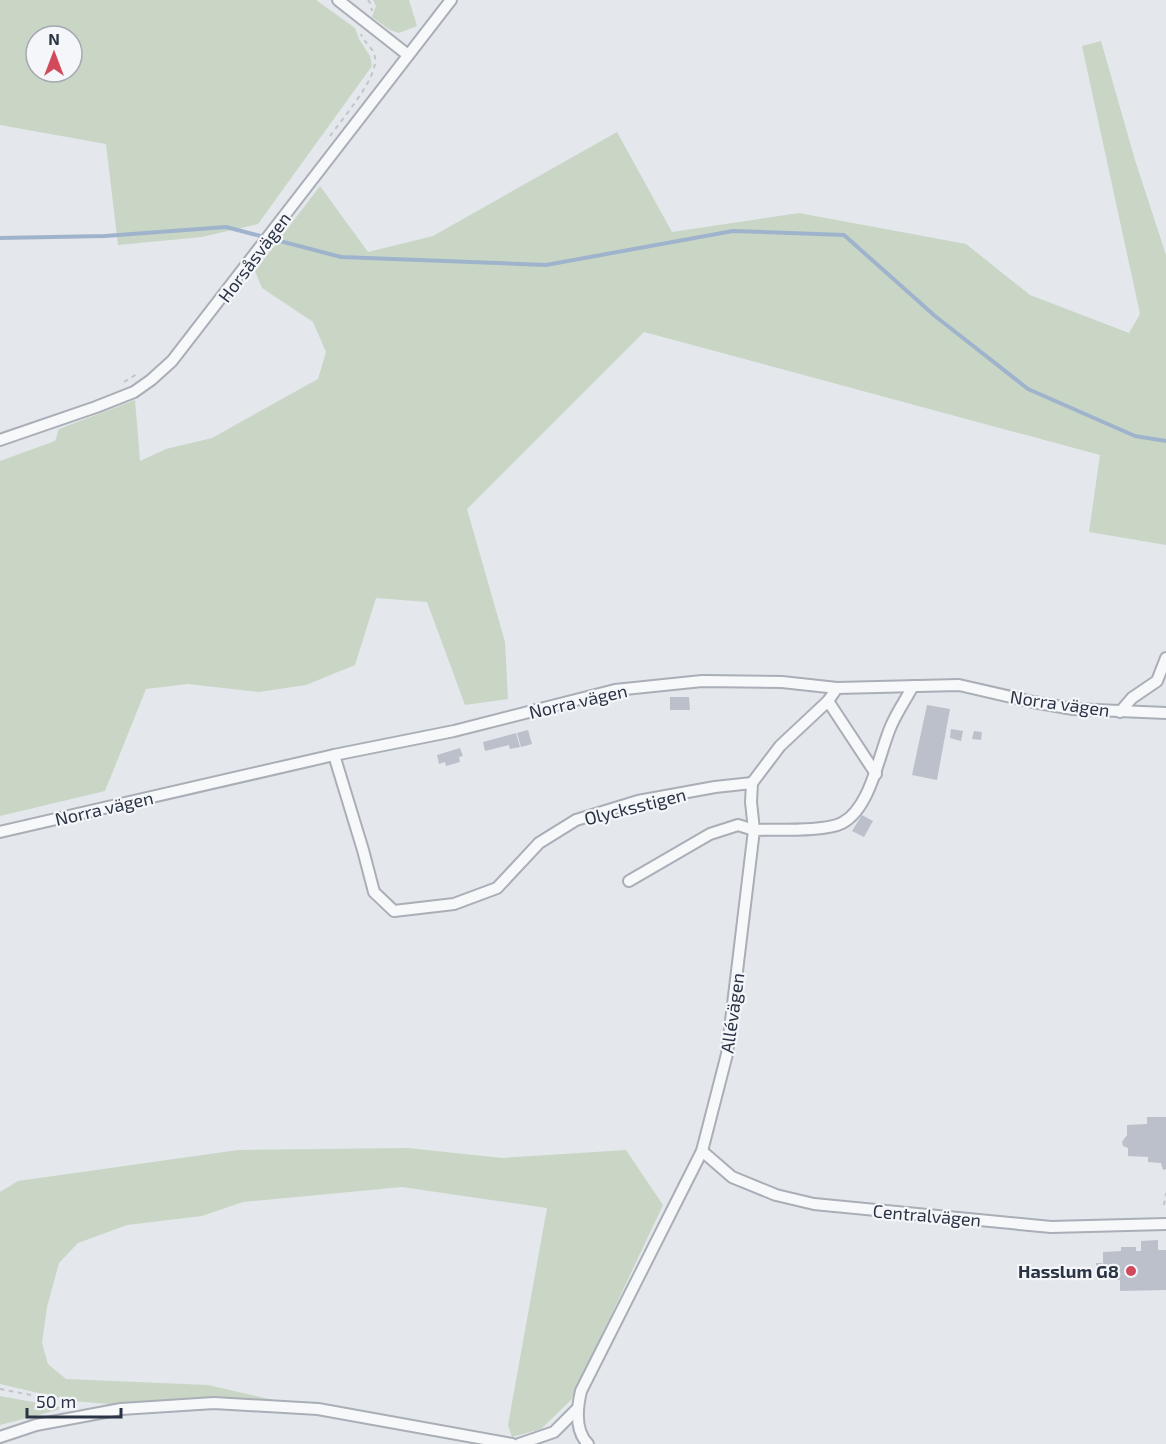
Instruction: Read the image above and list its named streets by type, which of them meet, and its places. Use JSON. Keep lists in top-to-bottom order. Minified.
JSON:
{"streets":{"street":["Horsåsvägen","Norra vägen","Olycksstigen","Allévägen","Centralvägen"]},"crossings":[["Norra vägen","Olycksstigen"],["Olycksstigen","Allévägen"],["Allévägen","Centralvägen"]],"places":["Hasslum G8"],"scale_bar":"50 m","north":"top"}
